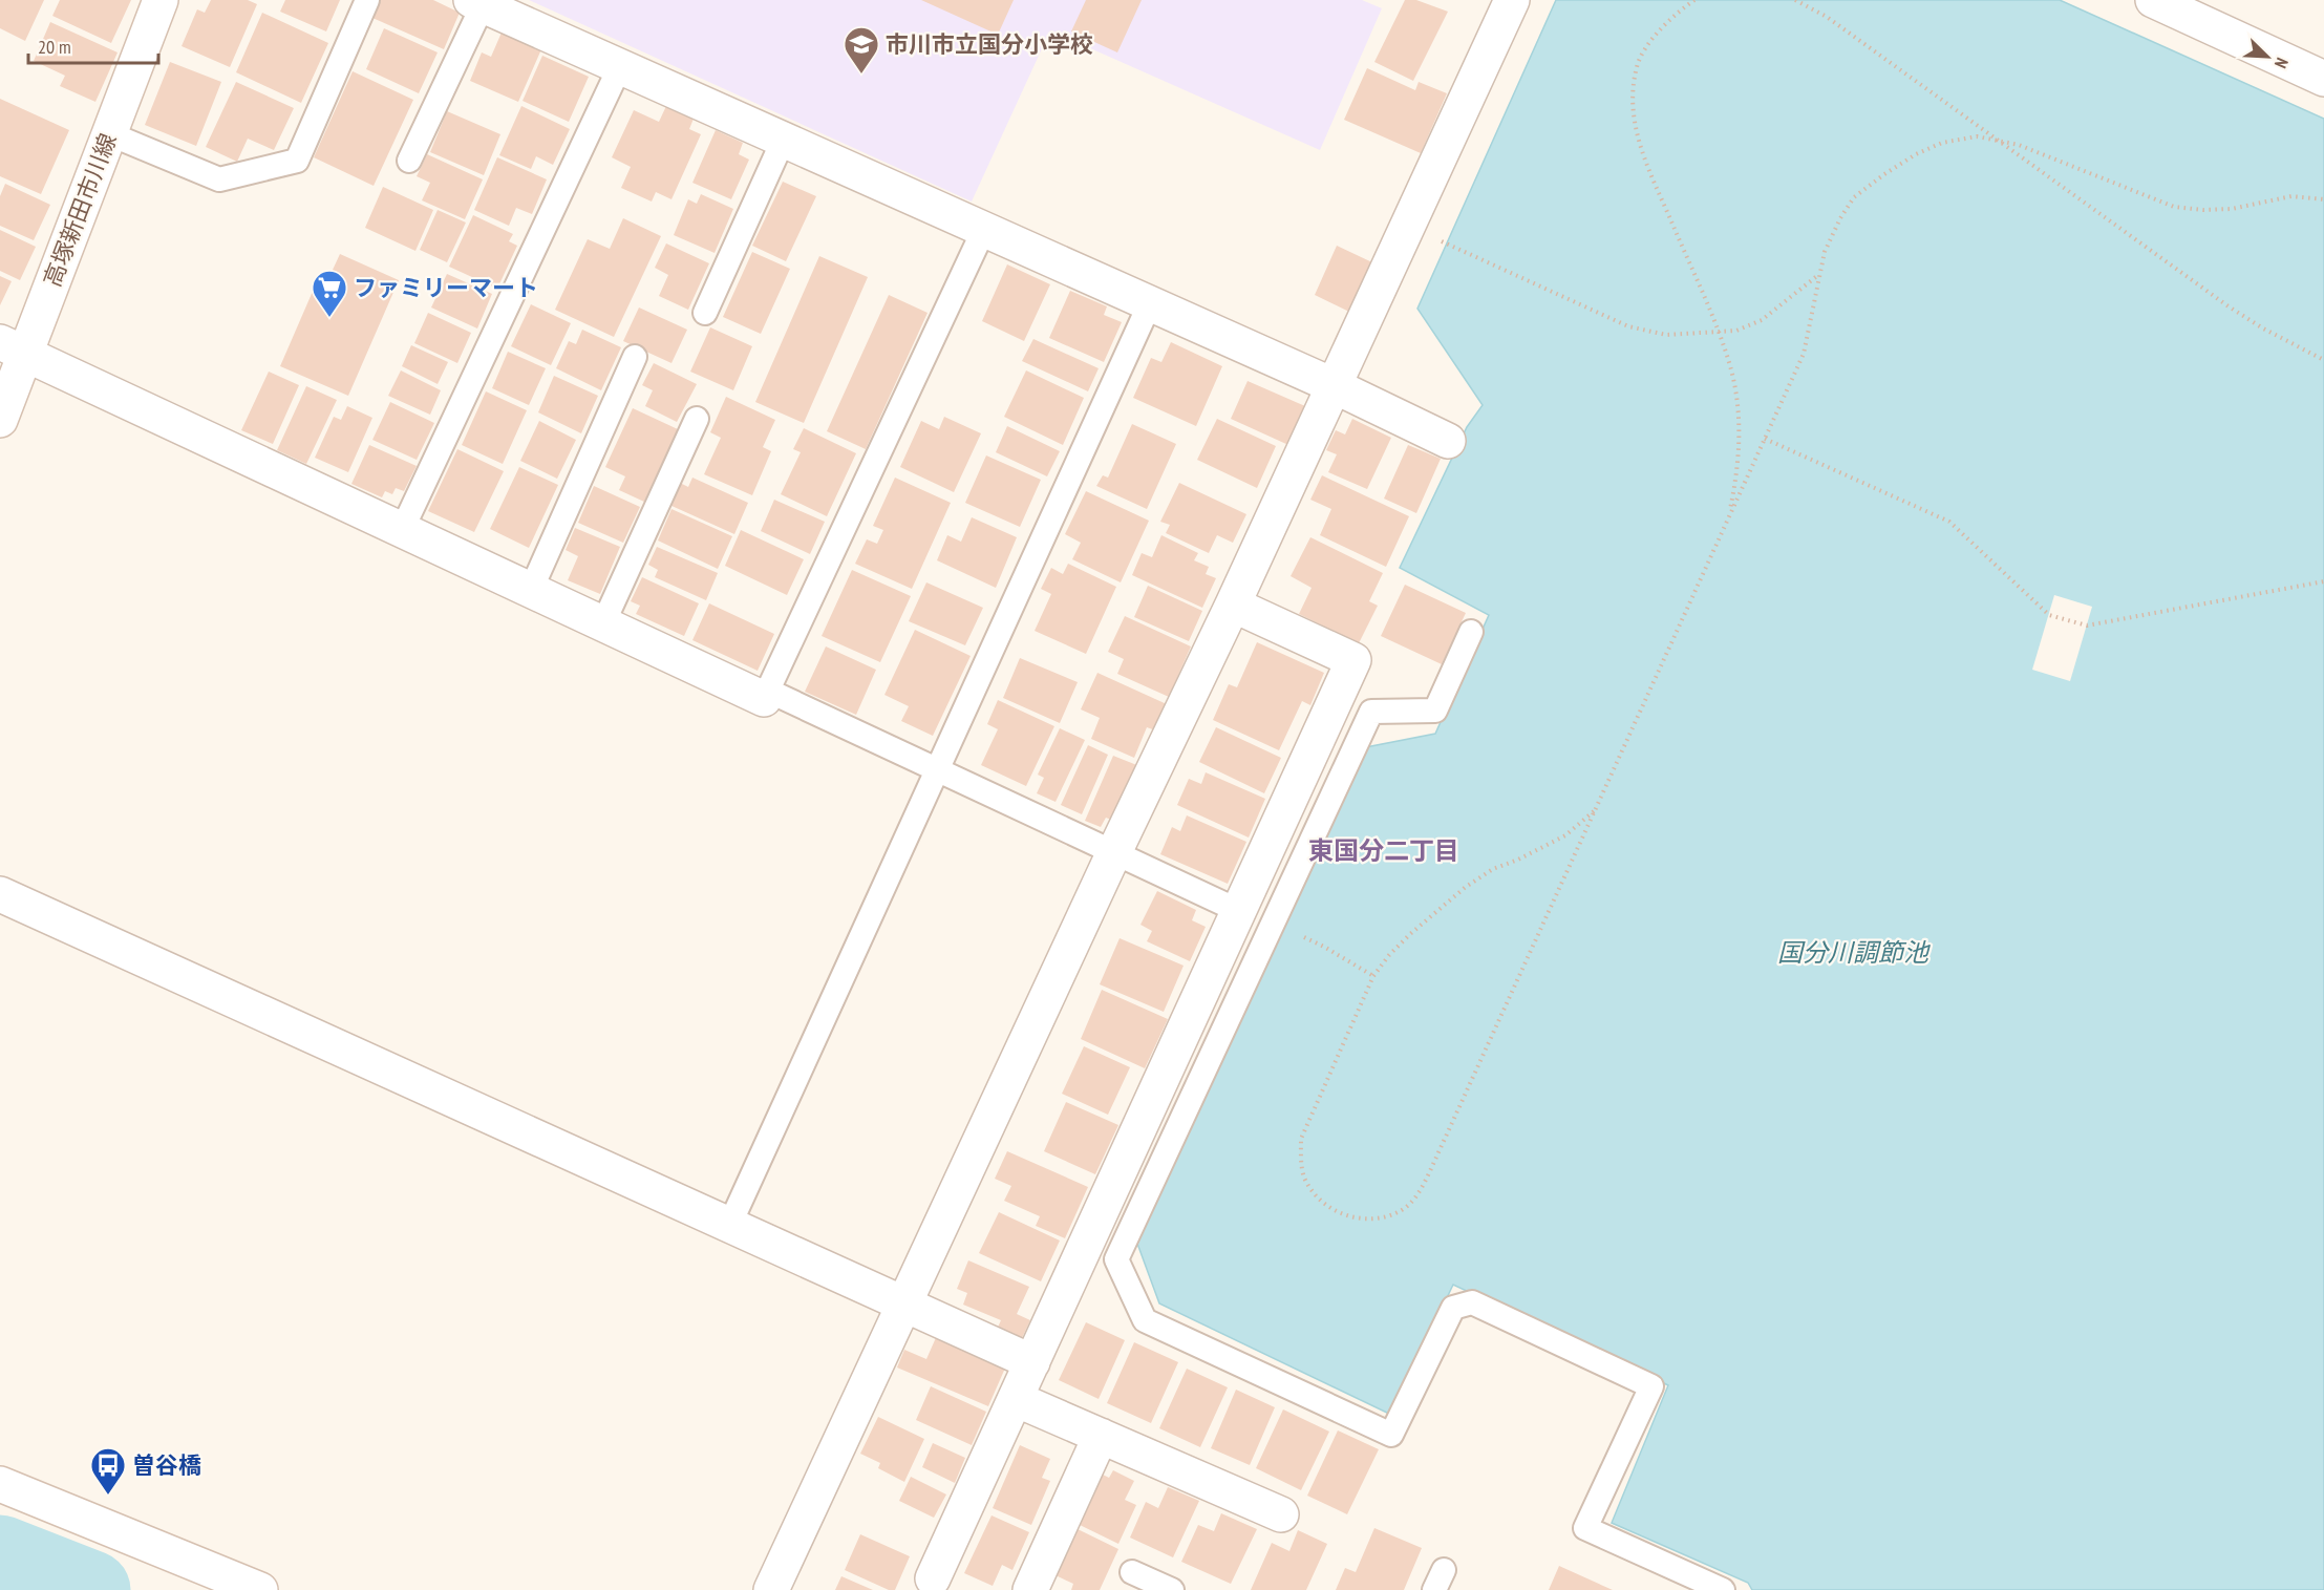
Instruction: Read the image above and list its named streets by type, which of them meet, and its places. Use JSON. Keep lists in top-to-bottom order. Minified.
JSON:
{"streets":{"street":["高塚新田市川線"]},"districts":["東国分二丁目"],"water":["国分川調節池"],"places":{"school or university":["市川市立国分小学校"],"supermarket":["ファミリーマート"],"bus stop":["曽谷橋"]},"scale_bar":"20 m","north":"bottom right"}
